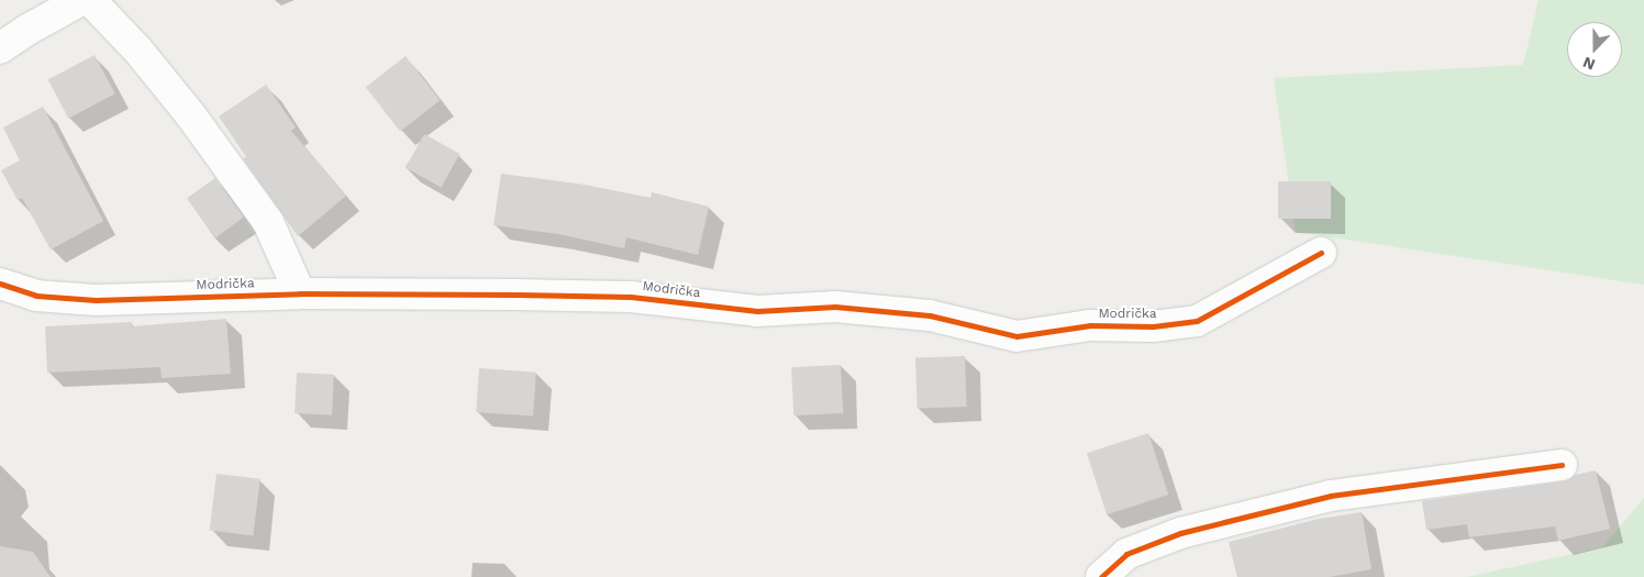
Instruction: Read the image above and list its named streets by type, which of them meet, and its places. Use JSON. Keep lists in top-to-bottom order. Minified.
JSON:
{"streets":{"street":["Modrička"]},"north":"bottom"}
